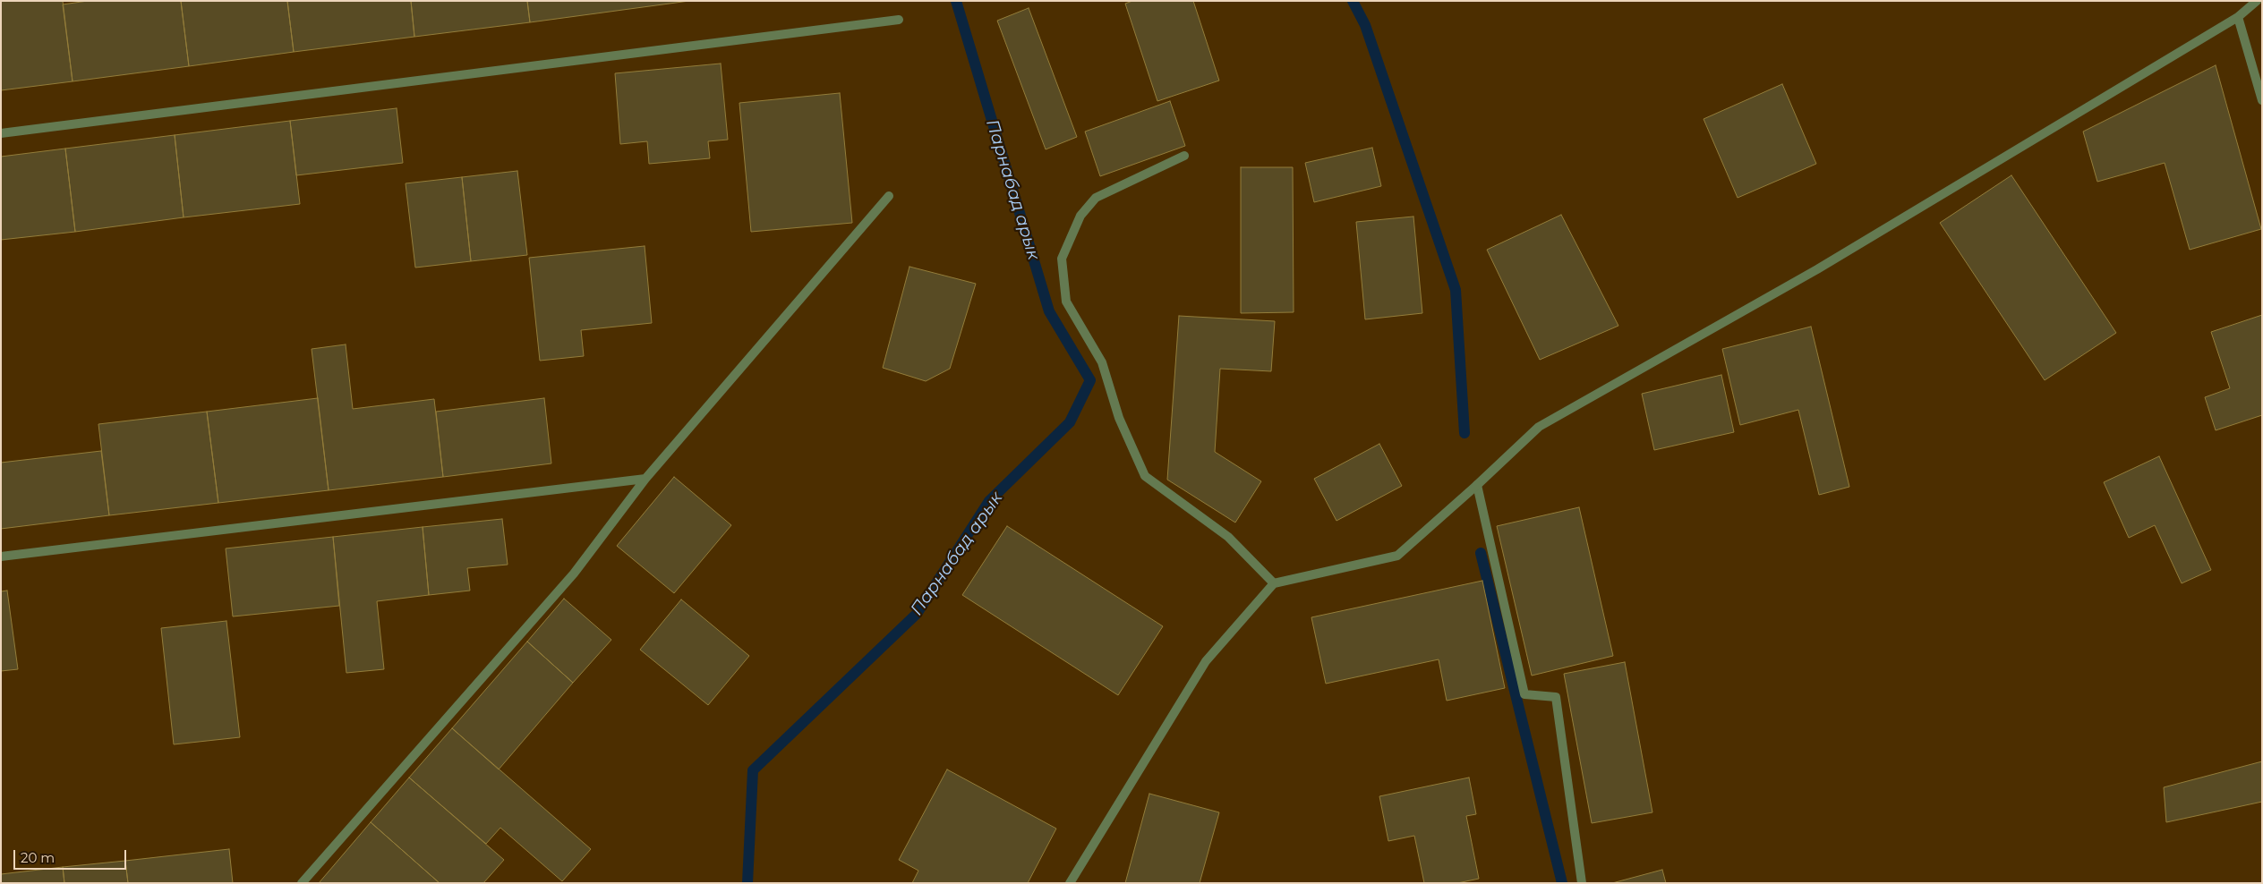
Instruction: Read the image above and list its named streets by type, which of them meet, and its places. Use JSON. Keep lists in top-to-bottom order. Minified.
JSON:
{"water":["Парнабад арык"],"scale_bar":"20 m"}
